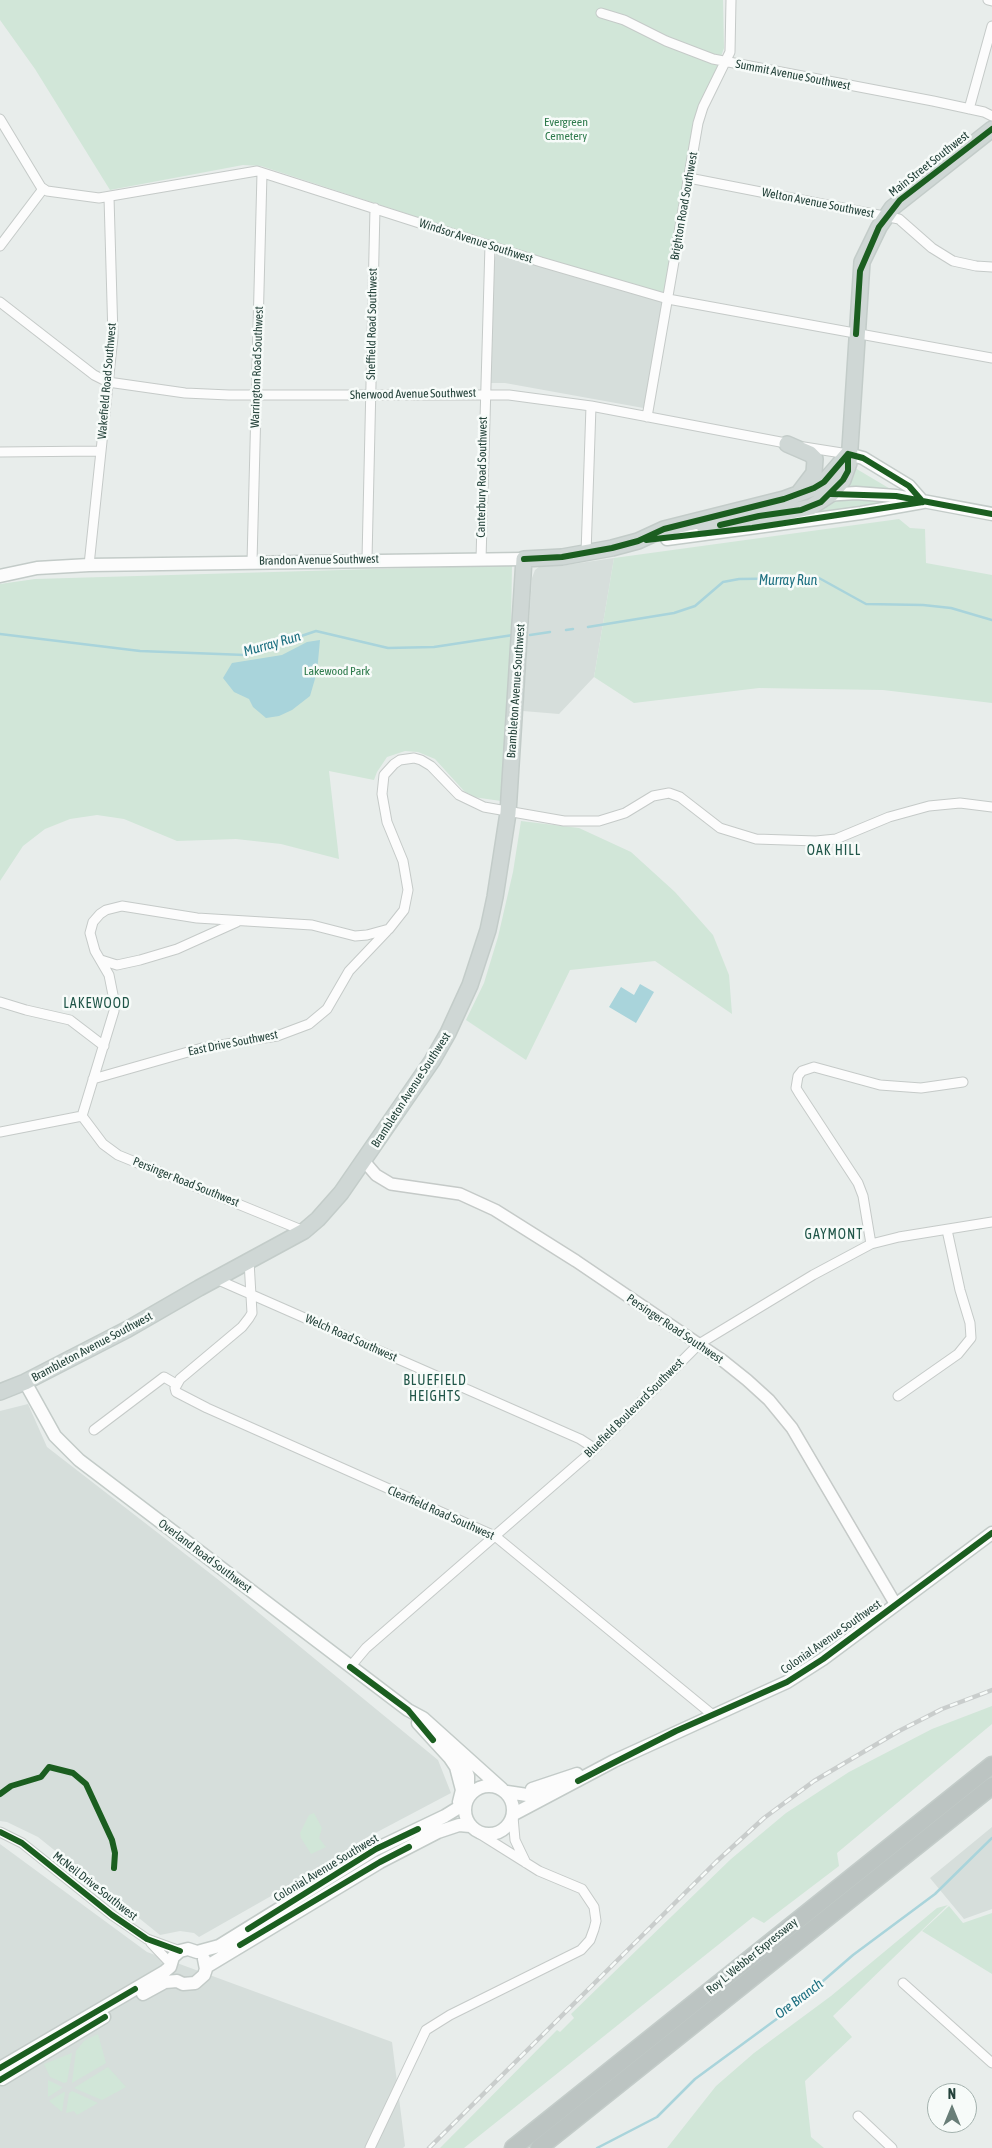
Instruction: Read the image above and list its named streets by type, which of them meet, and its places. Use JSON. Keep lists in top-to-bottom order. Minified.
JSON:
{"streets":{"highway":["Roy L. Webber Expressway"],"main road":["Main Street Southwest","Brandon Avenue Southwest","Brambleton Avenue Southwest","Overland Road Southwest","Colonial Avenue Southwest"],"street":["Summit Avenue Southwest","Welton Avenue Southwest","Brighton Road Southwest","Windsor Avenue Southwest","Sheffield Road Southwest","Warrington Road Southwest","Wakefield Road Southwest","Sherwood Avenue Southwest","Canterbury Road Southwest","East Drive Southwest","Persinger Road Southwest","Welch Road Southwest","Bluefield Boulevard Southwest","Clearfield Road Southwest","McNeil Drive Southwest"]},"crossings":[["Summit Avenue Southwest","Brighton Road Southwest"],["Main Street Southwest","Welton Avenue Southwest"],["Main Street Southwest","Windsor Avenue Southwest"],["Main Street Southwest","Sherwood Avenue Southwest"],["Main Street Southwest","Brandon Avenue Southwest"],["Welton Avenue Southwest","Brighton Road Southwest"],["Brighton Road Southwest","Windsor Avenue Southwest"],["Brighton Road Southwest","Sherwood Avenue Southwest"],["Windsor Avenue Southwest","Sheffield Road Southwest"],["Windsor Avenue Southwest","Warrington Road Southwest"],["Windsor Avenue Southwest","Wakefield Road Southwest"],["Windsor Avenue Southwest","Canterbury Road Southwest"],["Sheffield Road Southwest","Sherwood Avenue Southwest"],["Sheffield Road Southwest","Brandon Avenue Southwest"],["Warrington Road Southwest","Sherwood Avenue Southwest"],["Warrington Road Southwest","Brandon Avenue Southwest"],["Wakefield Road Southwest","Sherwood Avenue Southwest"],["Wakefield Road Southwest","Brandon Avenue Southwest"],["Sherwood Avenue Southwest","Canterbury Road Southwest"],["Sherwood Avenue Southwest","Brandon Avenue Southwest"],["Canterbury Road Southwest","Brandon Avenue Southwest"],["Brandon Avenue Southwest","Brambleton Avenue Southwest"],["Brambleton Avenue Southwest","East Drive Southwest"],["Brambleton Avenue Southwest","Persinger Road Southwest"],["Brambleton Avenue Southwest","Welch Road Southwest"],["Brambleton Avenue Southwest","Overland Road Southwest"],["Persinger Road Southwest","Bluefield Boulevard Southwest"],["Persinger Road Southwest","Colonial Avenue Southwest"],["Welch Road Southwest","Bluefield Boulevard Southwest"],["Bluefield Boulevard Southwest","Clearfield Road Southwest"],["Bluefield Boulevard Southwest","Overland Road Southwest"],["Clearfield Road Southwest","Colonial Avenue Southwest"],["Overland Road Southwest","Colonial Avenue Southwest"],["Colonial Avenue Southwest","McNeil Drive Southwest"]],"districts":["OAK HILL","LAKEWOOD","GAYMONT","BLUEFIELD HEIGHTS"],"water":["Murray Run","Ore Branch"],"parks":["Evergreen Cemetery","Lakewood Park"],"north":"top"}
